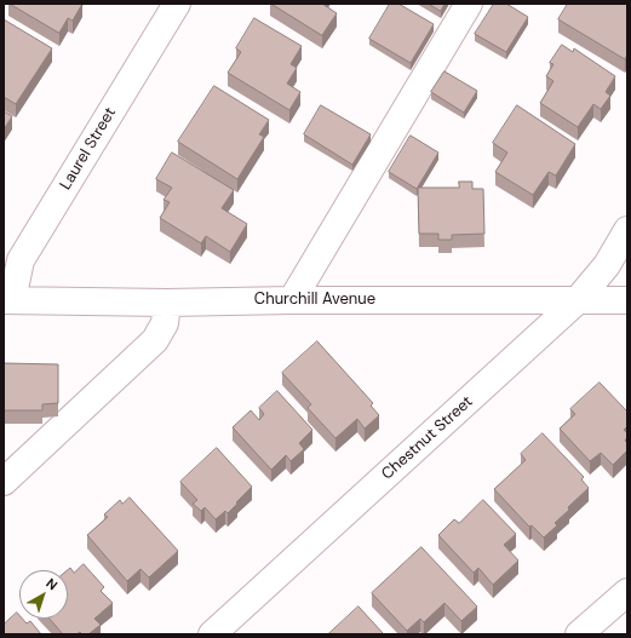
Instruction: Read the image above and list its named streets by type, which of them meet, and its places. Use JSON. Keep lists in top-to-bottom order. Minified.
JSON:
{"streets":{"street":["Laurel Street","Churchill Avenue","Chestnut Street"]},"crossings":[["Laurel Street","Churchill Avenue"],["Churchill Avenue","Chestnut Street"]],"north":"top right"}
